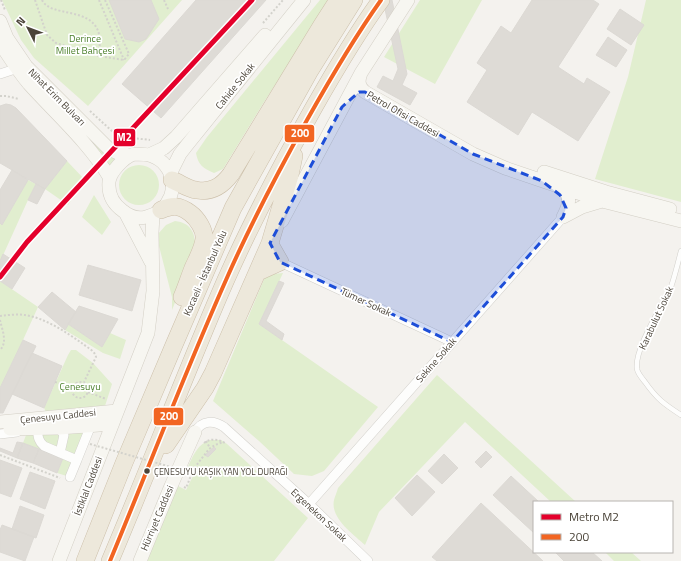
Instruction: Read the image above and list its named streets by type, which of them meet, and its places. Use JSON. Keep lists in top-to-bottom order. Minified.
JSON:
{"streets":{"highway":["Kocaeli - İstanbul Yolu"],"main road":["Cahide Sokak","Nihat Erim Bulvarı","Petrol Ofisi Caddesi","Çenesuyu Caddesi","İstiklal Caddesi","Hürriyet Caddesi"],"street":["Tümer Sokak","Sekine Sokak","Ergenekon Sokak"],"lane":["Karabulut Sokak"]},"crossings":[["Cahide Sokak","Nihat Erim Bulvarı"],["Cahide Sokak","İstiklal Caddesi"],["Nihat Erim Bulvarı","İstiklal Caddesi"],["Tümer Sokak","Sekine Sokak"],["Sekine Sokak","Ergenekon Sokak"],["Çenesuyu Caddesi","İstiklal Caddesi"],["Ergenekon Sokak","Hürriyet Caddesi"]],"parks":["Derince Millet Bahçesi","Çenesuyu"],"places":["ÇENESUYU KAŞIK YAN YOL DURAĞI"],"lines":["metro line M2","transit line 200"],"legend":["Metro M2","200"],"north":"top left"}
